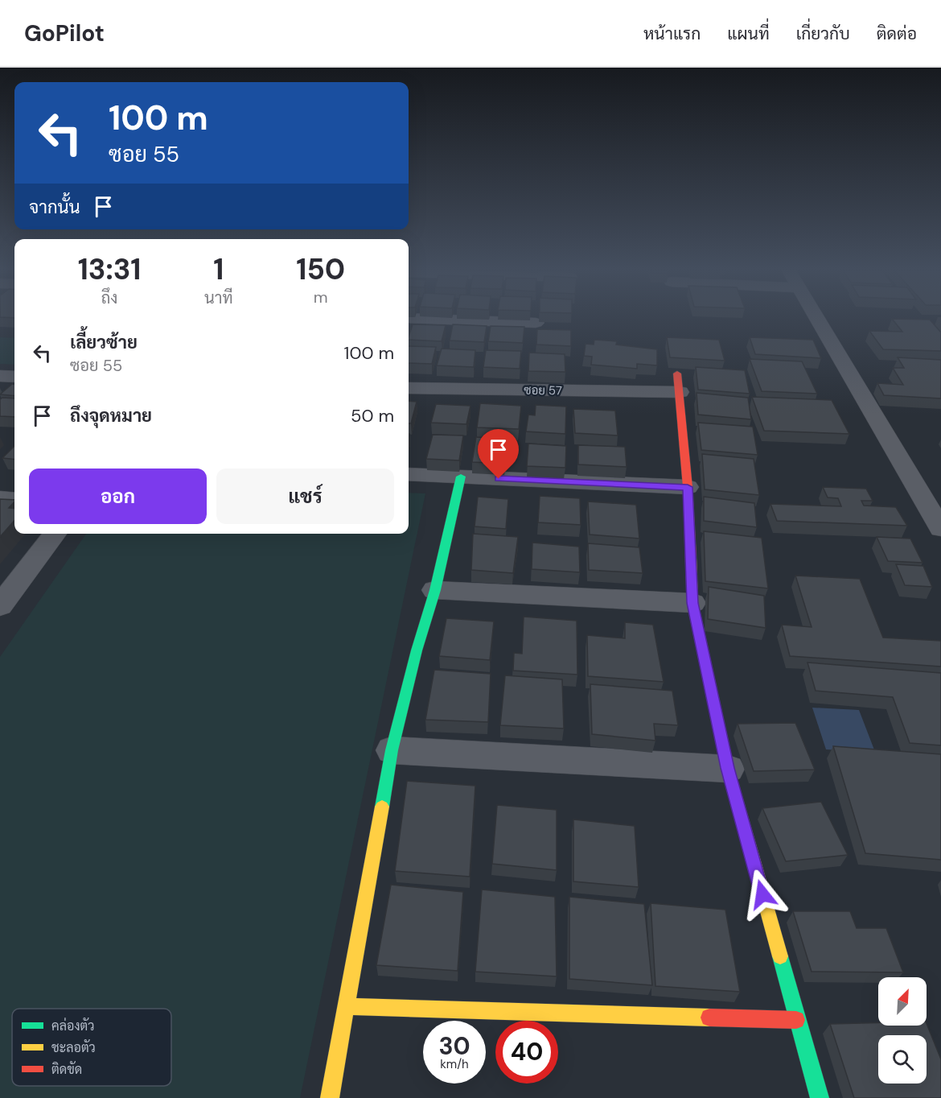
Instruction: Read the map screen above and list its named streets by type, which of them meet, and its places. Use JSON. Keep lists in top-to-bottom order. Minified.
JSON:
{"streets":{"street":["ซอย 57"]},"legend":["คล่องตัว","ชะลอตัว","ติดขัด"],"north":"top right","page":{"header":"GoPilot","nav":["หน้าแรก","แผนที่","เกี่ยวกับ","ติดต่อ"],"turn":["100 m","ซอย 55"],"then":"จากนั้น","eta":["13:31","ถึง","1","นาที","150","m"],"list":[{"name":"เลี้ยวซ้าย","note":"ซอย 55","value":"100 m"},{"name":"ถึงจุดหมาย","value":"50 m"}],"buttons":["ออก","แชร์"],"speed":"30 km/h","limit":"40"}}
